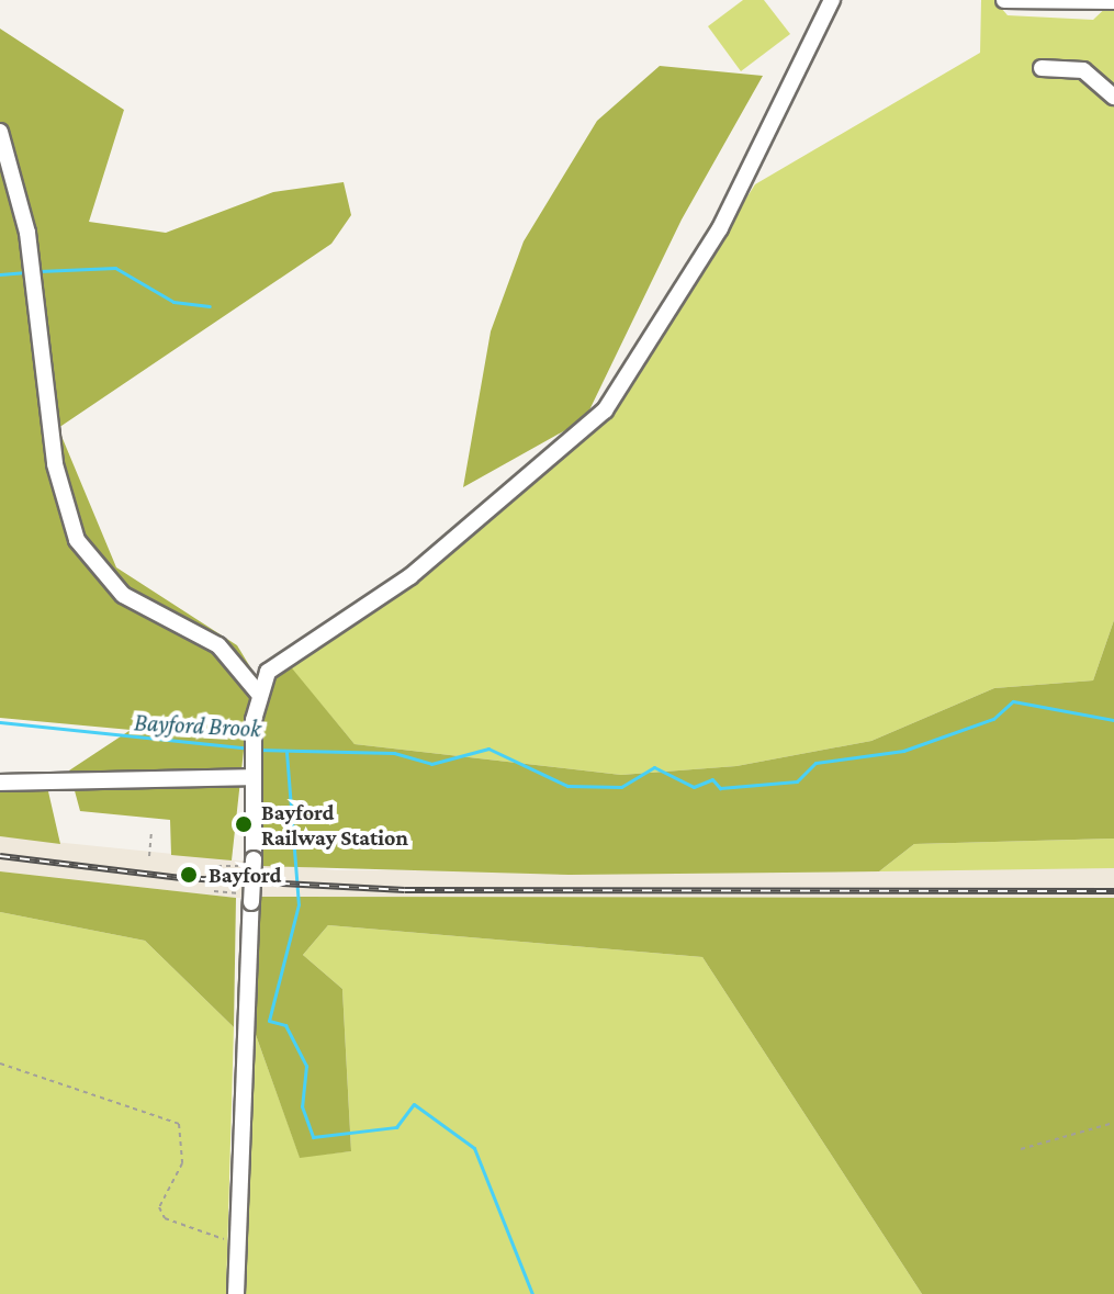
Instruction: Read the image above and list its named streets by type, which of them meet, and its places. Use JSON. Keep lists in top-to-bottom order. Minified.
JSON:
{"water":["Bayford Brook"],"places":["Bayford Railway Station","Bayford"]}
